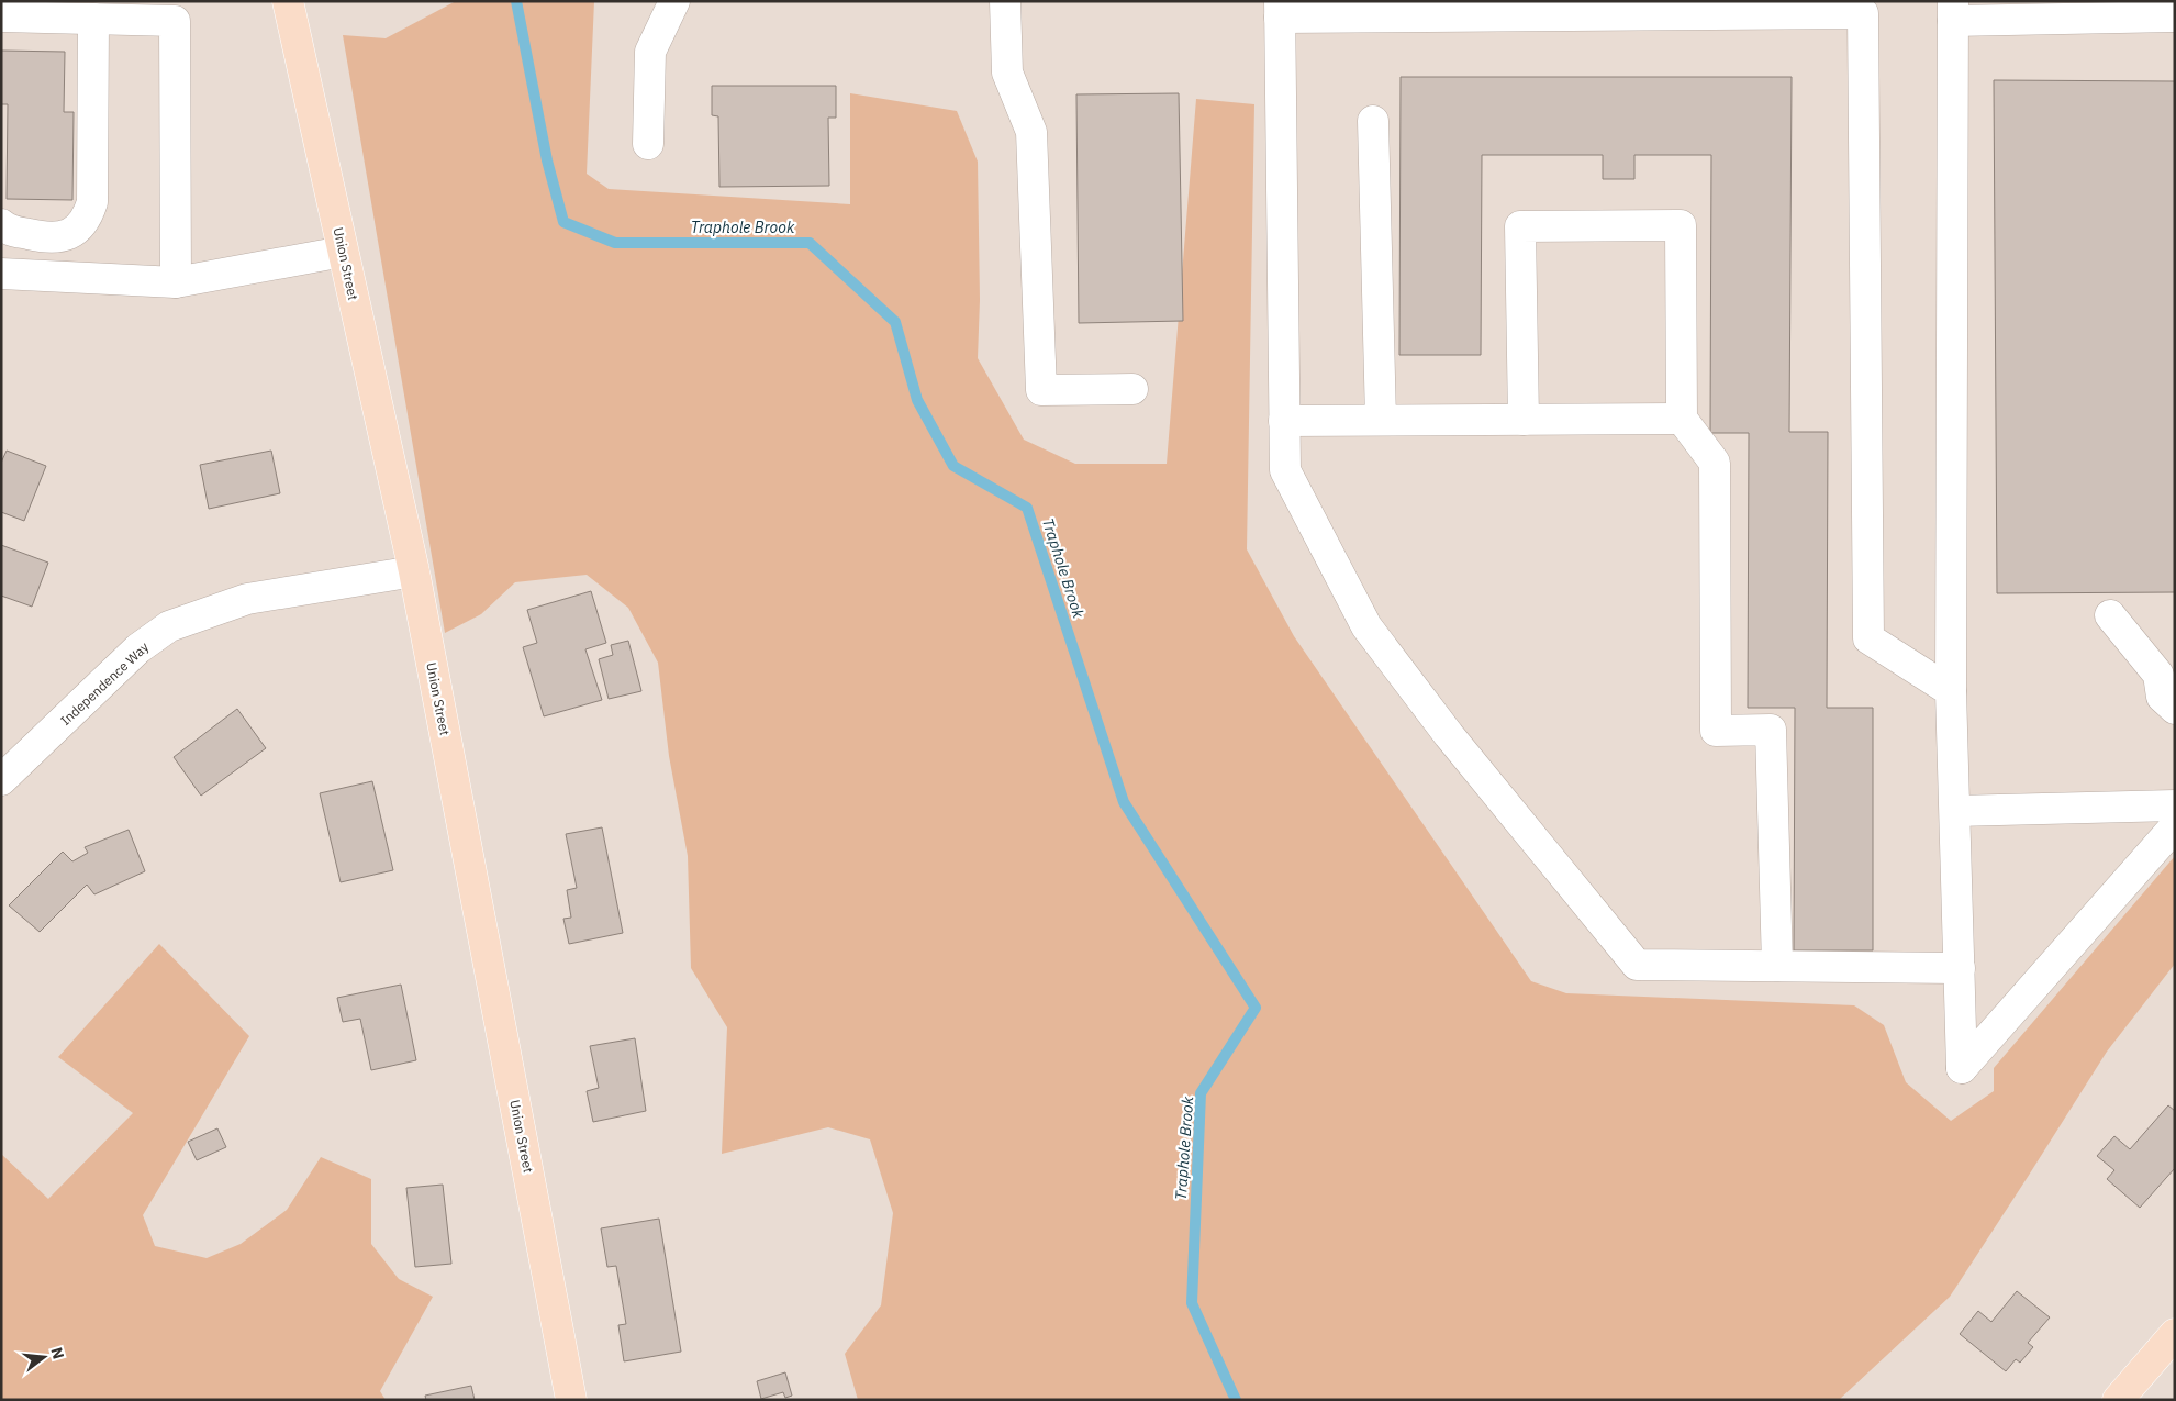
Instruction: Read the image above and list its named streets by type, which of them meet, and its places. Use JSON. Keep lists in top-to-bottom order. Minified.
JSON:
{"streets":{"main road":["Union Street"],"street":["Independence Way"]},"crossings":[["Union Street","Independence Way"]],"water":["Traphole Brook"],"north":"right"}
